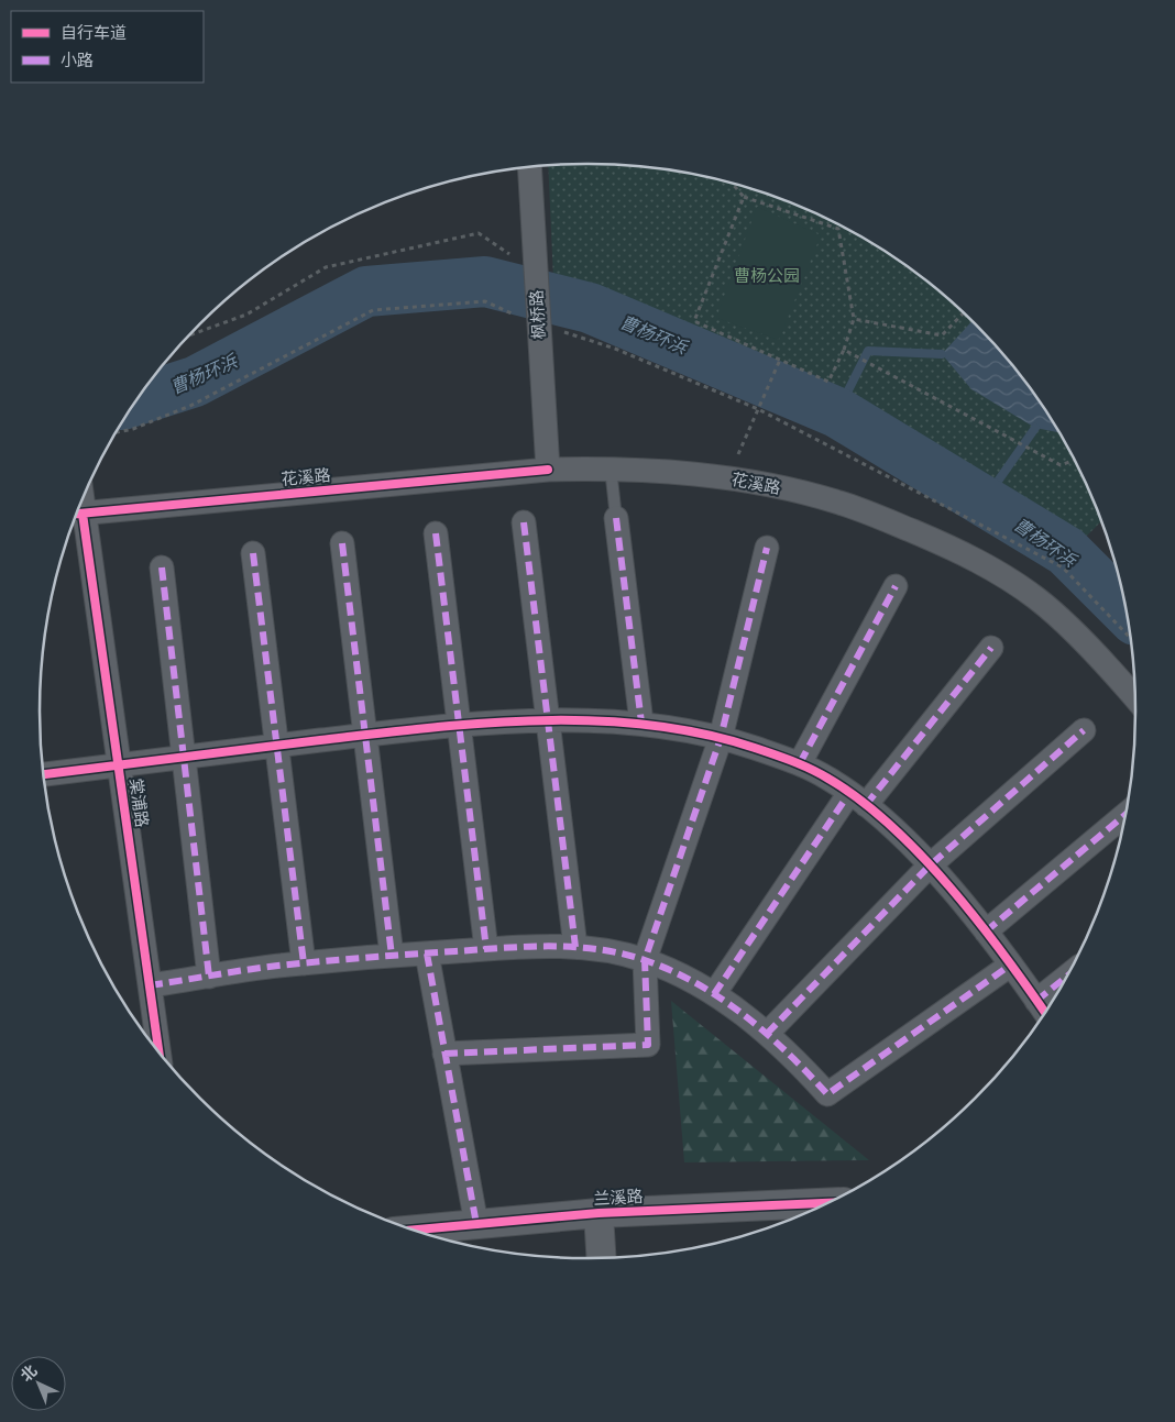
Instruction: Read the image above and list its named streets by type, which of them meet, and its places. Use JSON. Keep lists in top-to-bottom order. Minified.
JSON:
{"streets":{"street":["枫桥路","花溪路","棠浦路","兰溪路"]},"crossings":[["枫桥路","花溪路"]],"water":["曹杨环浜"],"parks":["曹杨公园"],"legend":["自行车道","小路"],"north":"top left"}
